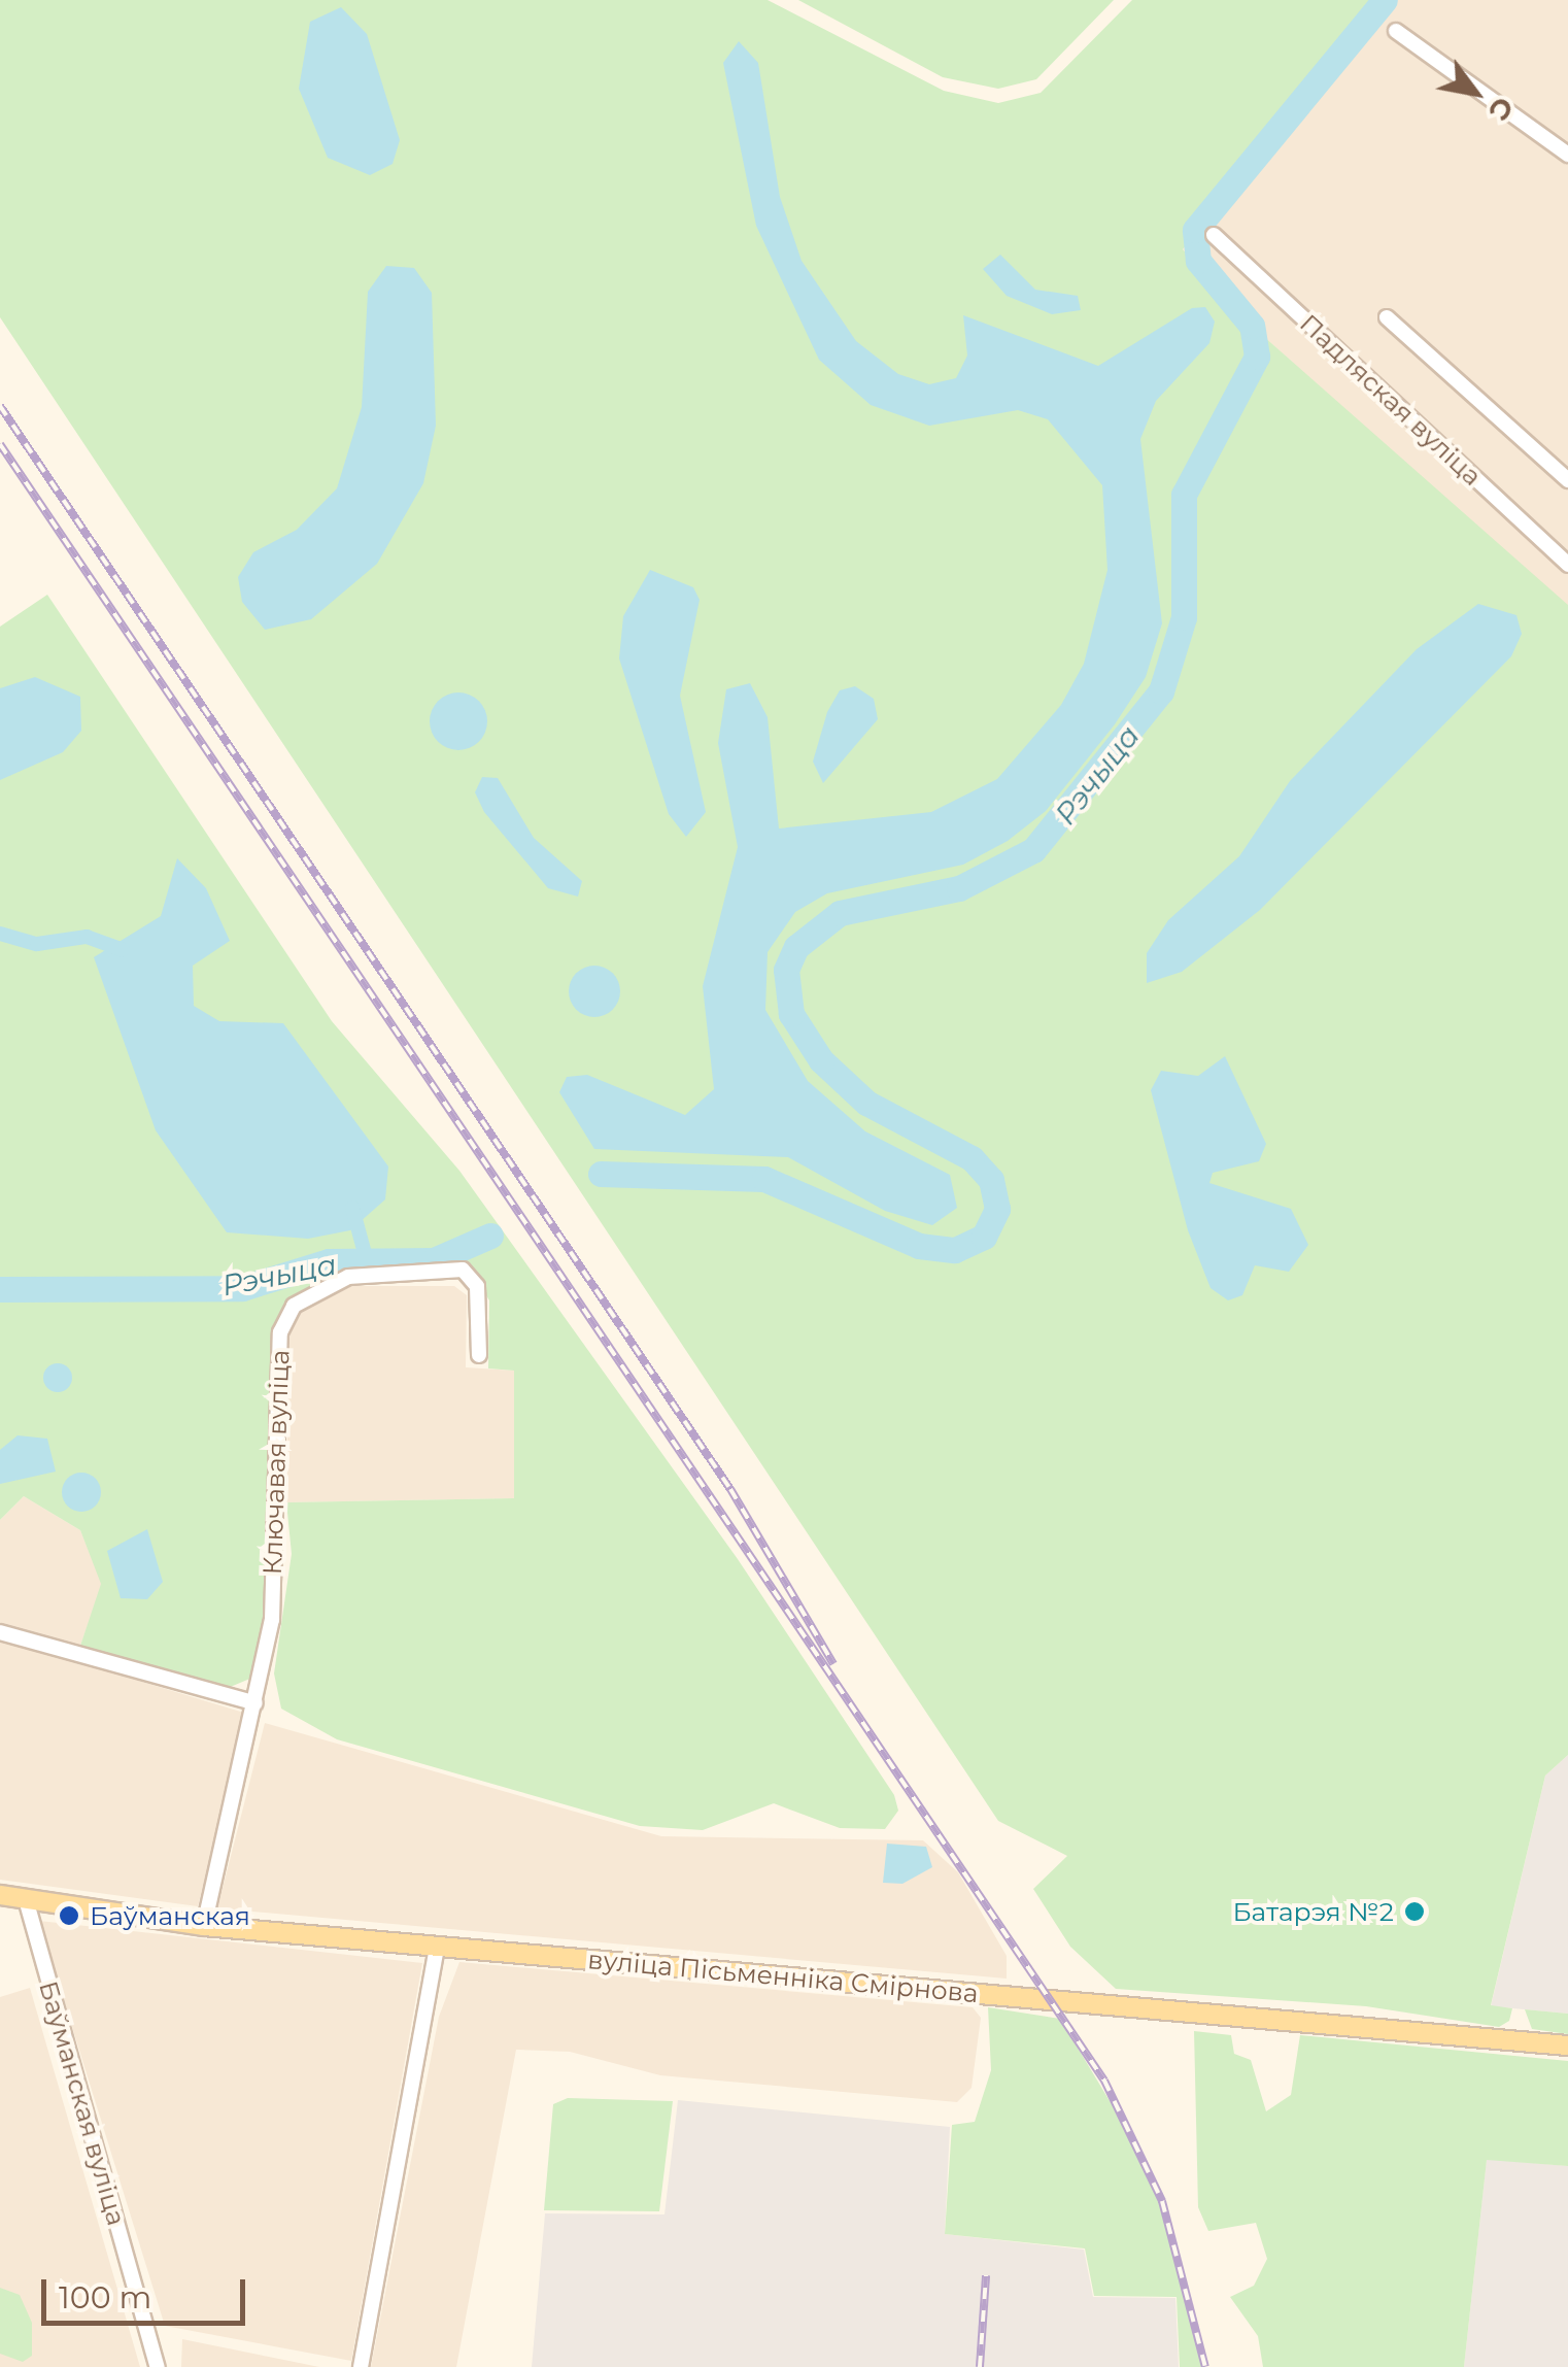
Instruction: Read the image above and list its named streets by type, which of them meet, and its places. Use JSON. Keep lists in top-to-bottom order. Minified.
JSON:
{"streets":{"main road":["вуліца Пісьменніка Смірнова"],"street":["Падляская вуліца","Ключавая вуліца","Баўманская вуліца"]},"crossings":[["Ключавая вуліца","вуліца Пісьменніка Смірнова"],["вуліца Пісьменніка Смірнова","Баўманская вуліца"]],"water":["Рэчыца"],"places":["Батарэя №2","Баўманская"],"scale_bar":"100 m","north":"bottom right"}
